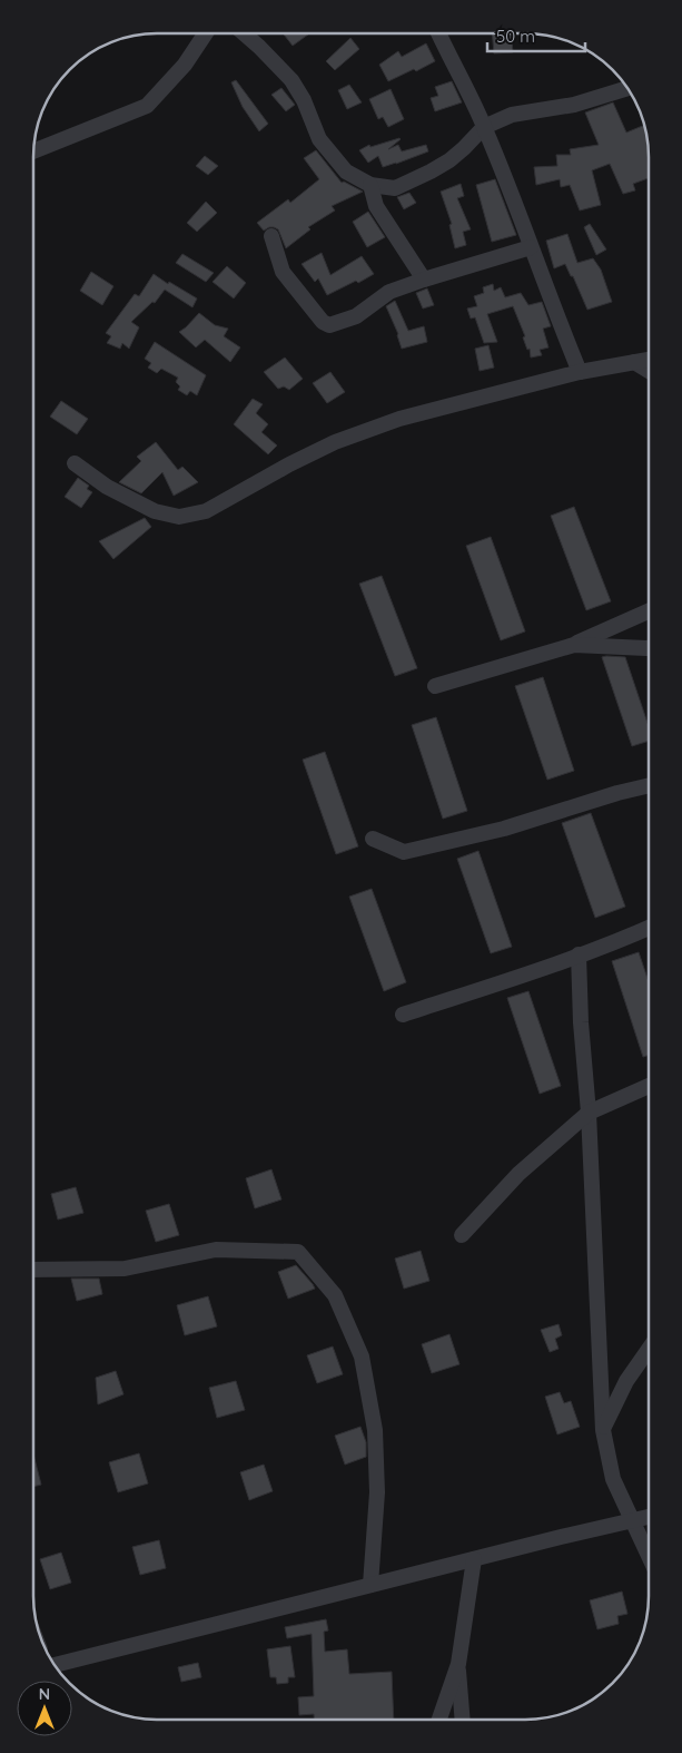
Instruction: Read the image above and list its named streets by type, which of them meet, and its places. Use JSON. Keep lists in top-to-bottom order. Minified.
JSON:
{"scale_bar":"50 m","north":"top"}
